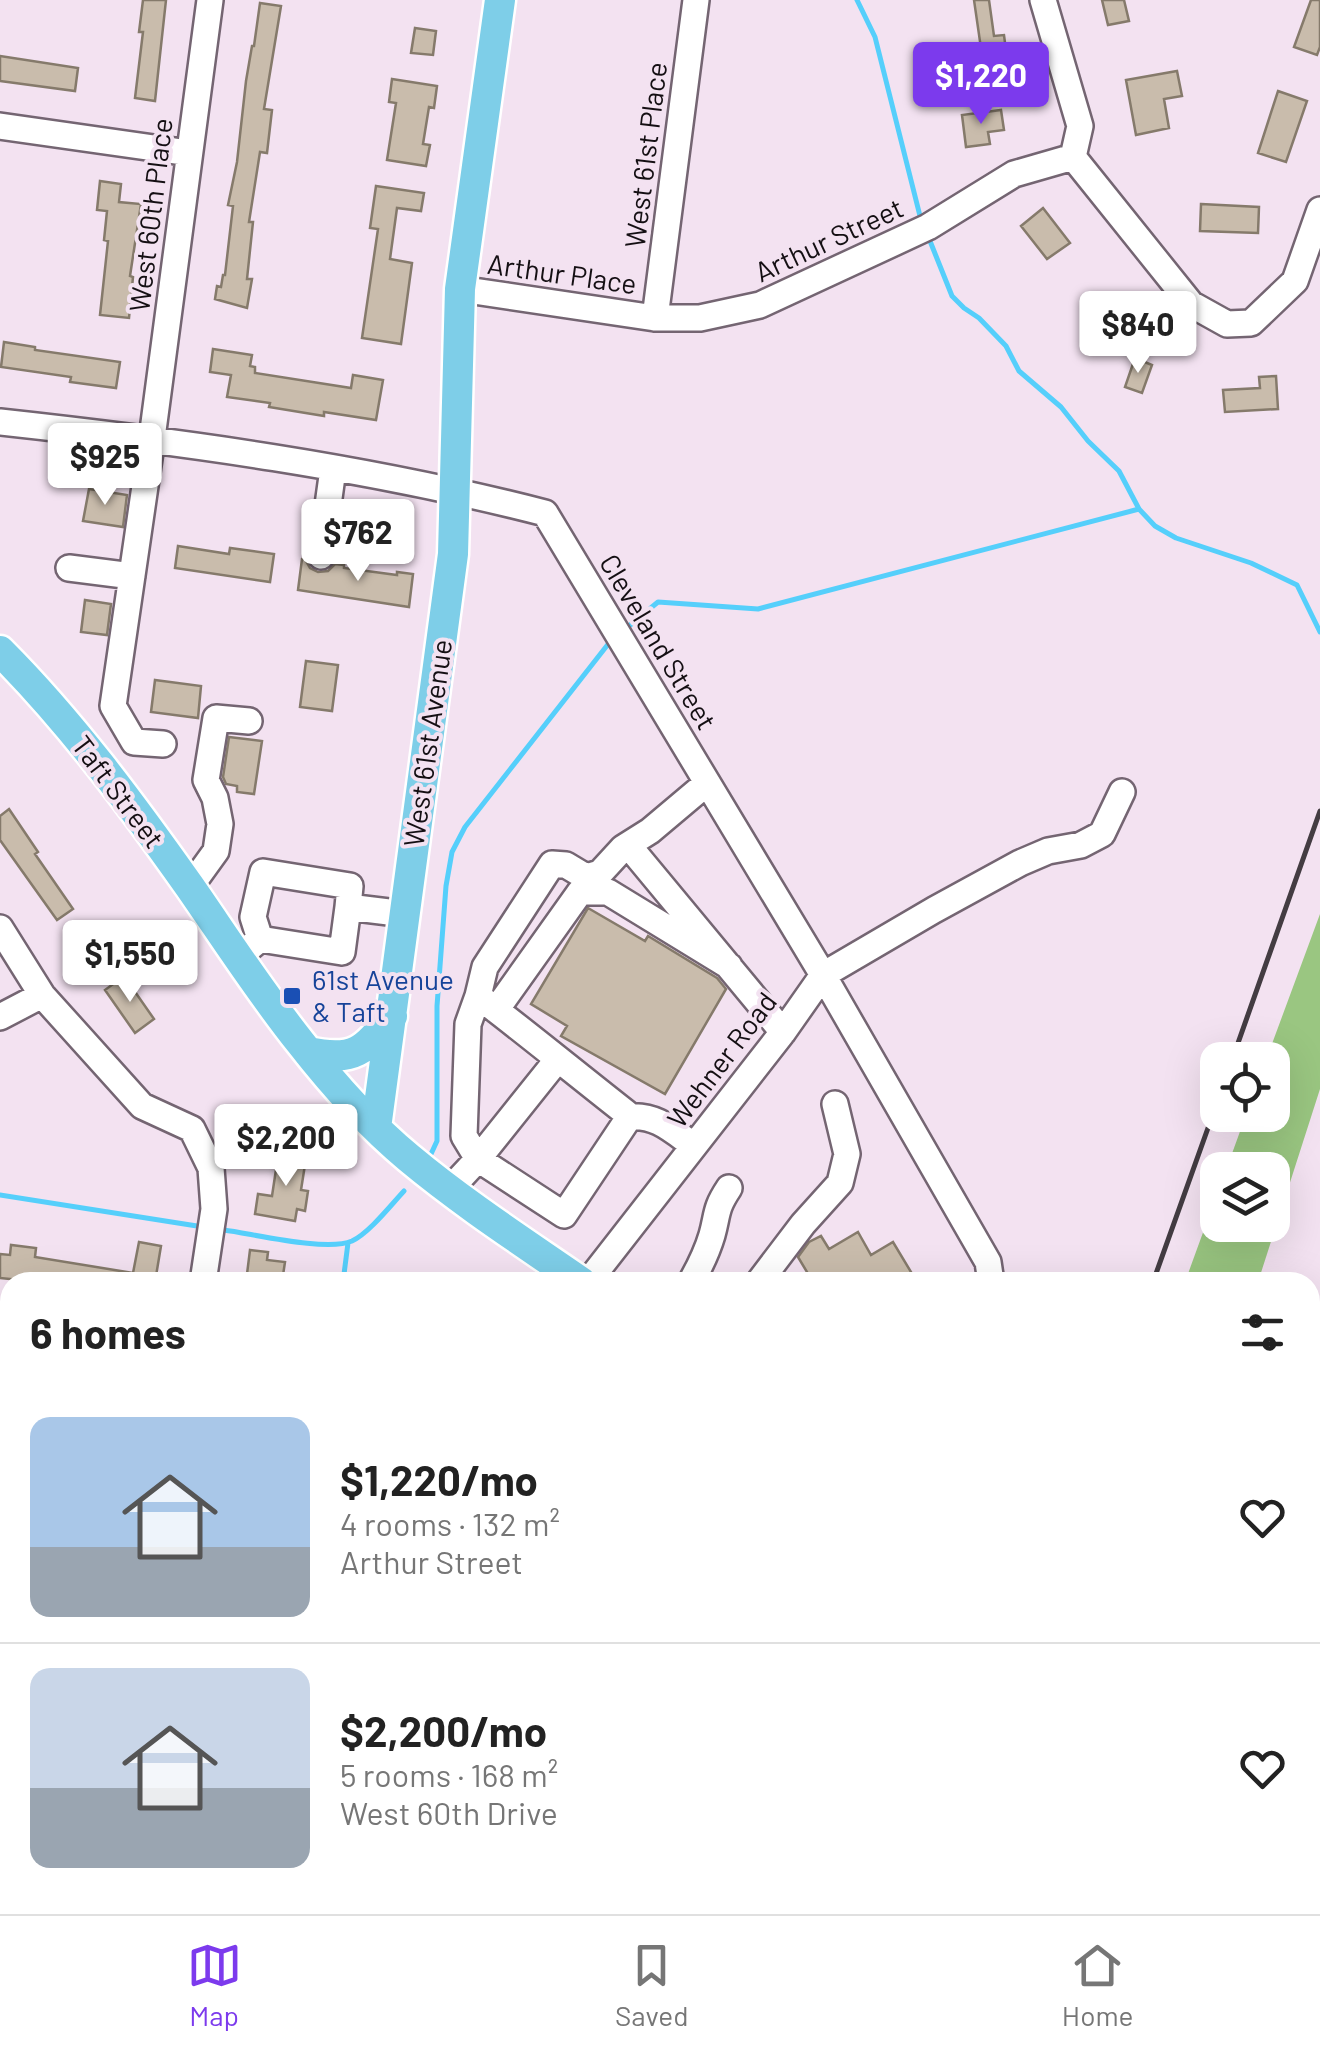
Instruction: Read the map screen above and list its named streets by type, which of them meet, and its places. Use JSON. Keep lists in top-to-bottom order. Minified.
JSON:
{"streets":{"main road":["West 61st Avenue","Taft Street"],"street":["West 61st Place","West 60th Place","Arthur Street","Arthur Place","Cleveland Street","Wehner Road"]},"crossings":[["West 61st Place","Arthur Street"],["West 61st Place","Arthur Place"],["West 60th Place","Cleveland Street"],["Arthur Street","Arthur Place"],["Arthur Place","West 61st Avenue"],["Cleveland Street","West 61st Avenue"],["Cleveland Street","Wehner Road"],["West 61st Avenue","Taft Street"]],"places":{"transit":["61st Avenue & Taft"]},"page":{"price":["$1,220","$840","$925","$762","$1,550","$2,200"],"heading":"6 homes","list":[{"name":"$1,220/mo","note":"4 rooms · 132 m² · Arthur Street"},{"name":"$2,200/mo","note":"5 rooms · 168 m² · West 60th Drive"}],"tabs":["Map","Saved","Home"]}}
